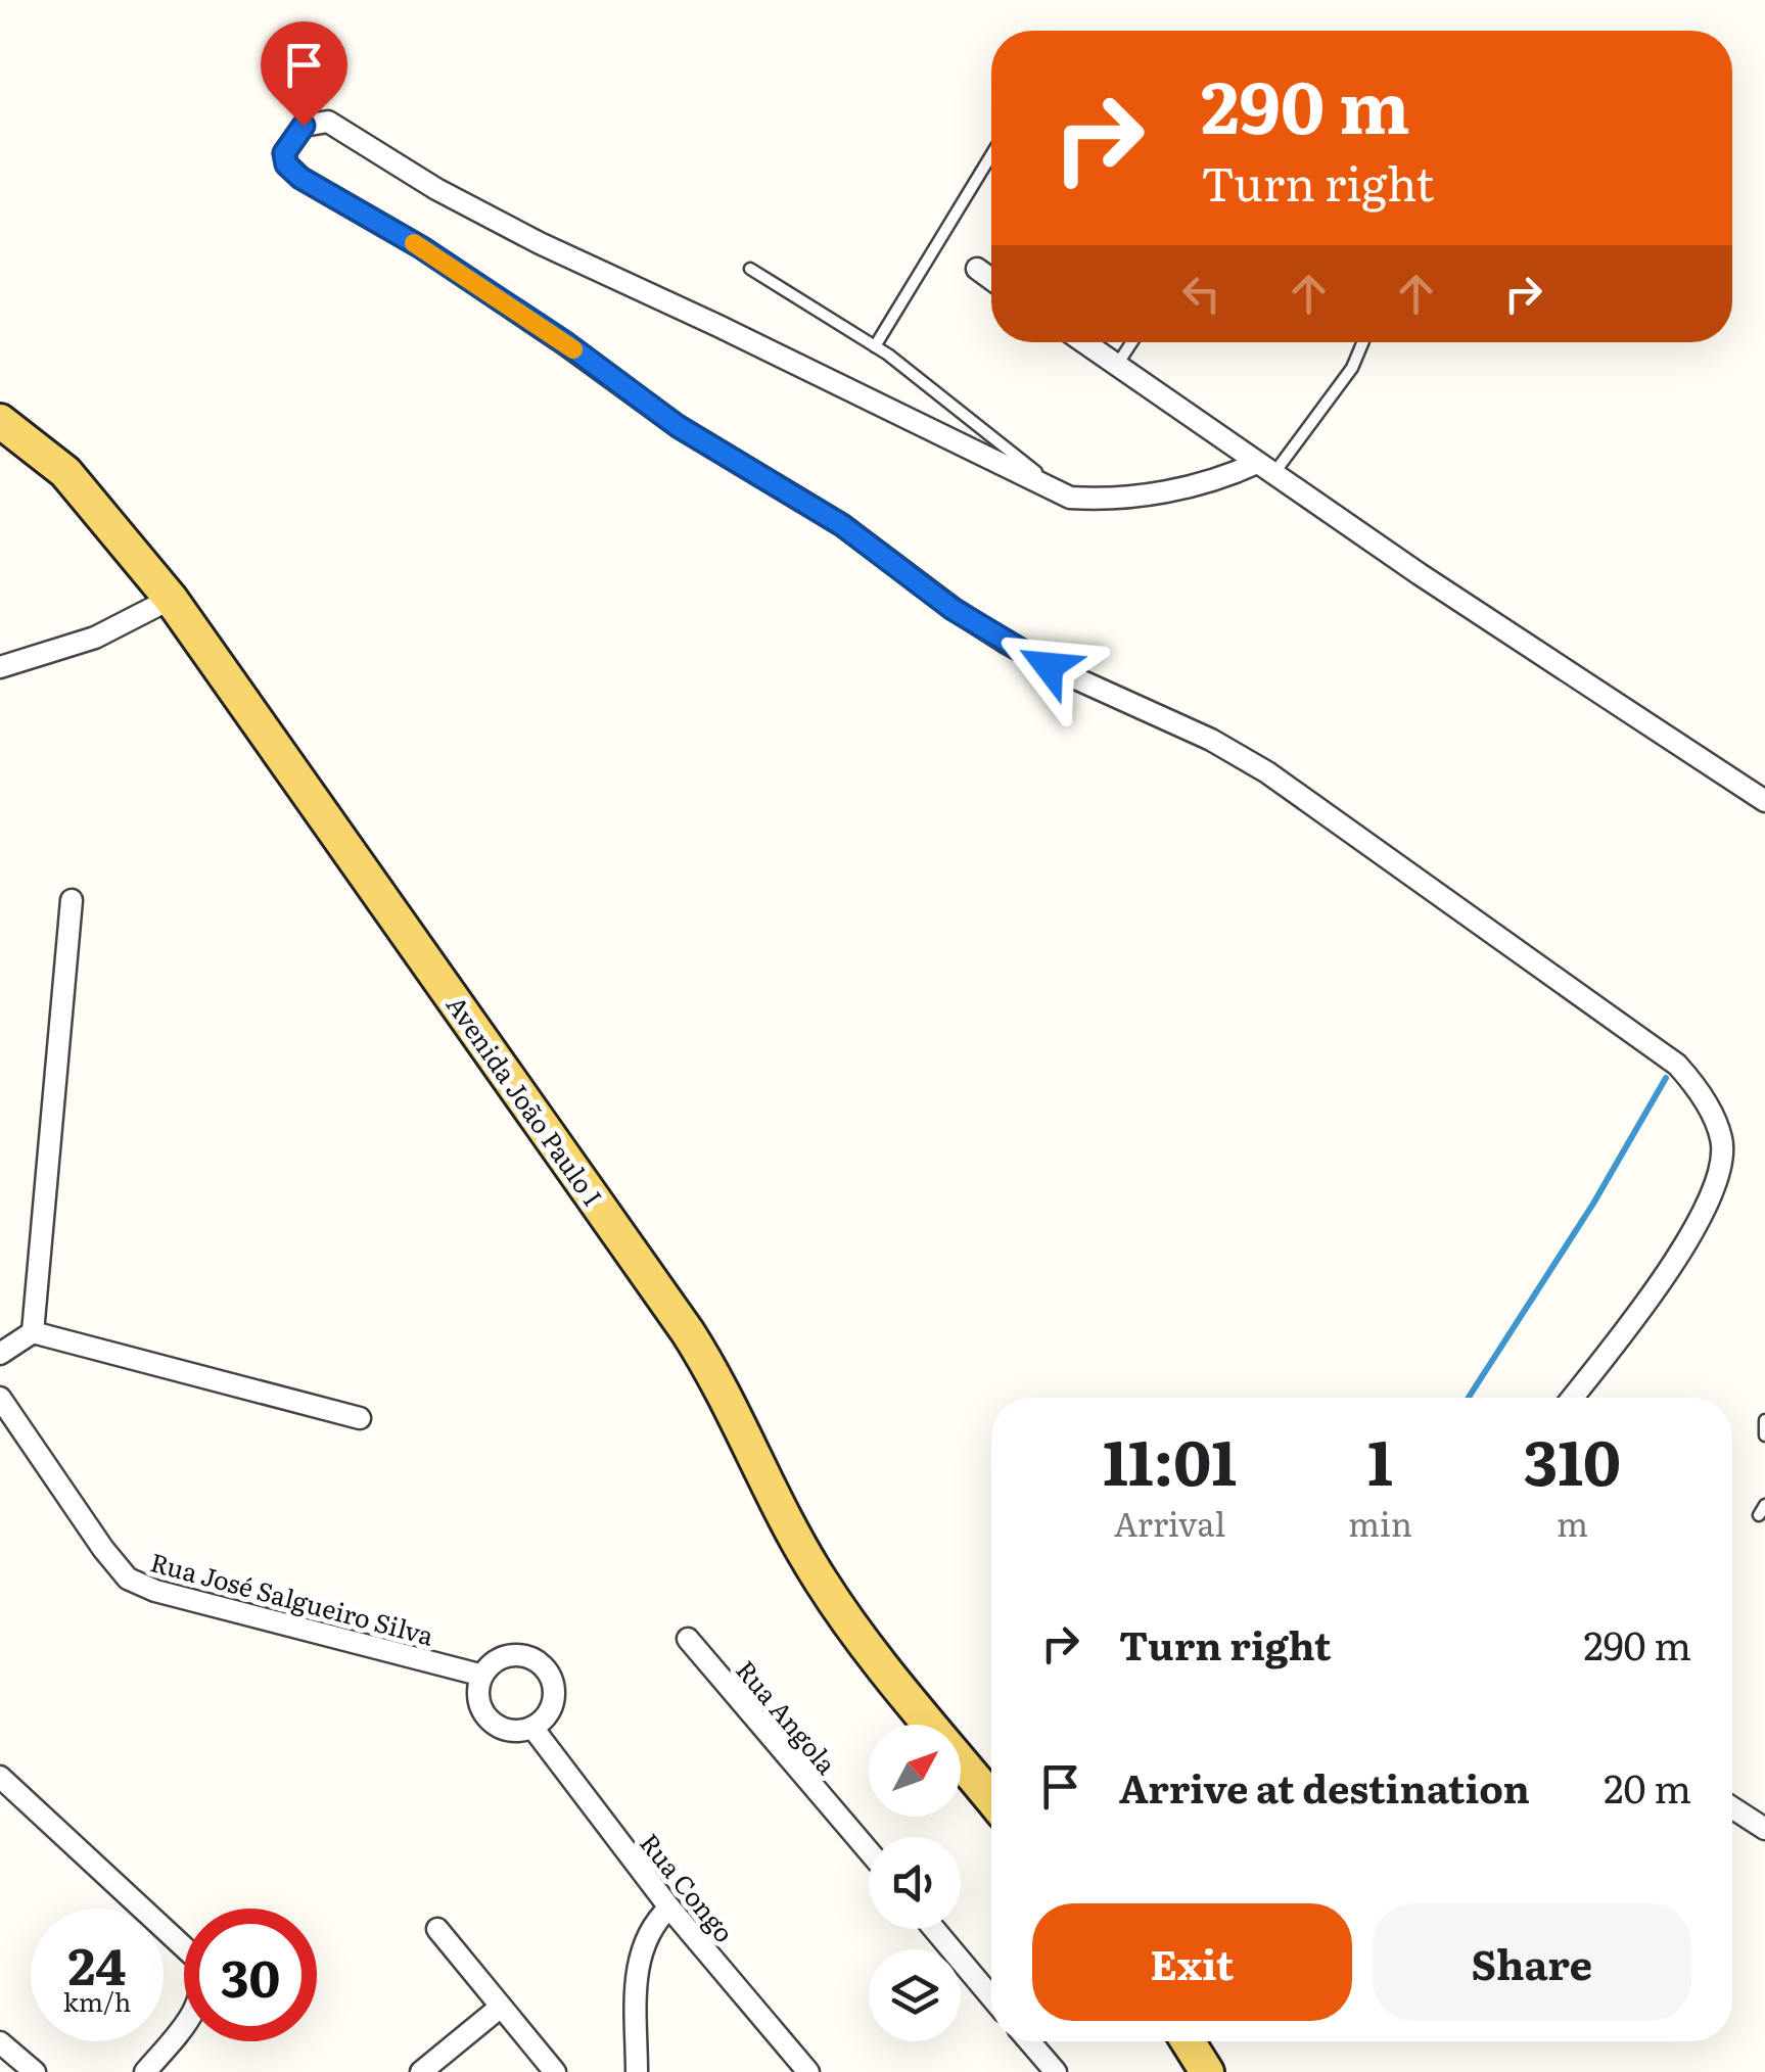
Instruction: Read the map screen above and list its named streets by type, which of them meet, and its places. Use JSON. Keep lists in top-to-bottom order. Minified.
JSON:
{"streets":{"main road":["Avenida João Paulo I"],"street":["Rua José Salgueiro Silva","Rua Angola","Rua Congo"]},"crossings":[["Rua José Salgueiro Silva","Rua Congo"]],"north":"top right","page":{"turn":["290 m","Turn right"],"eta":["11:01","Arrival","1","min","310","m"],"list":[{"name":"Turn right","value":"290 m"},{"name":"Arrive at destination","value":"20 m"}],"buttons":["Exit","Share"],"speed":"24 km/h","limit":"30"}}
